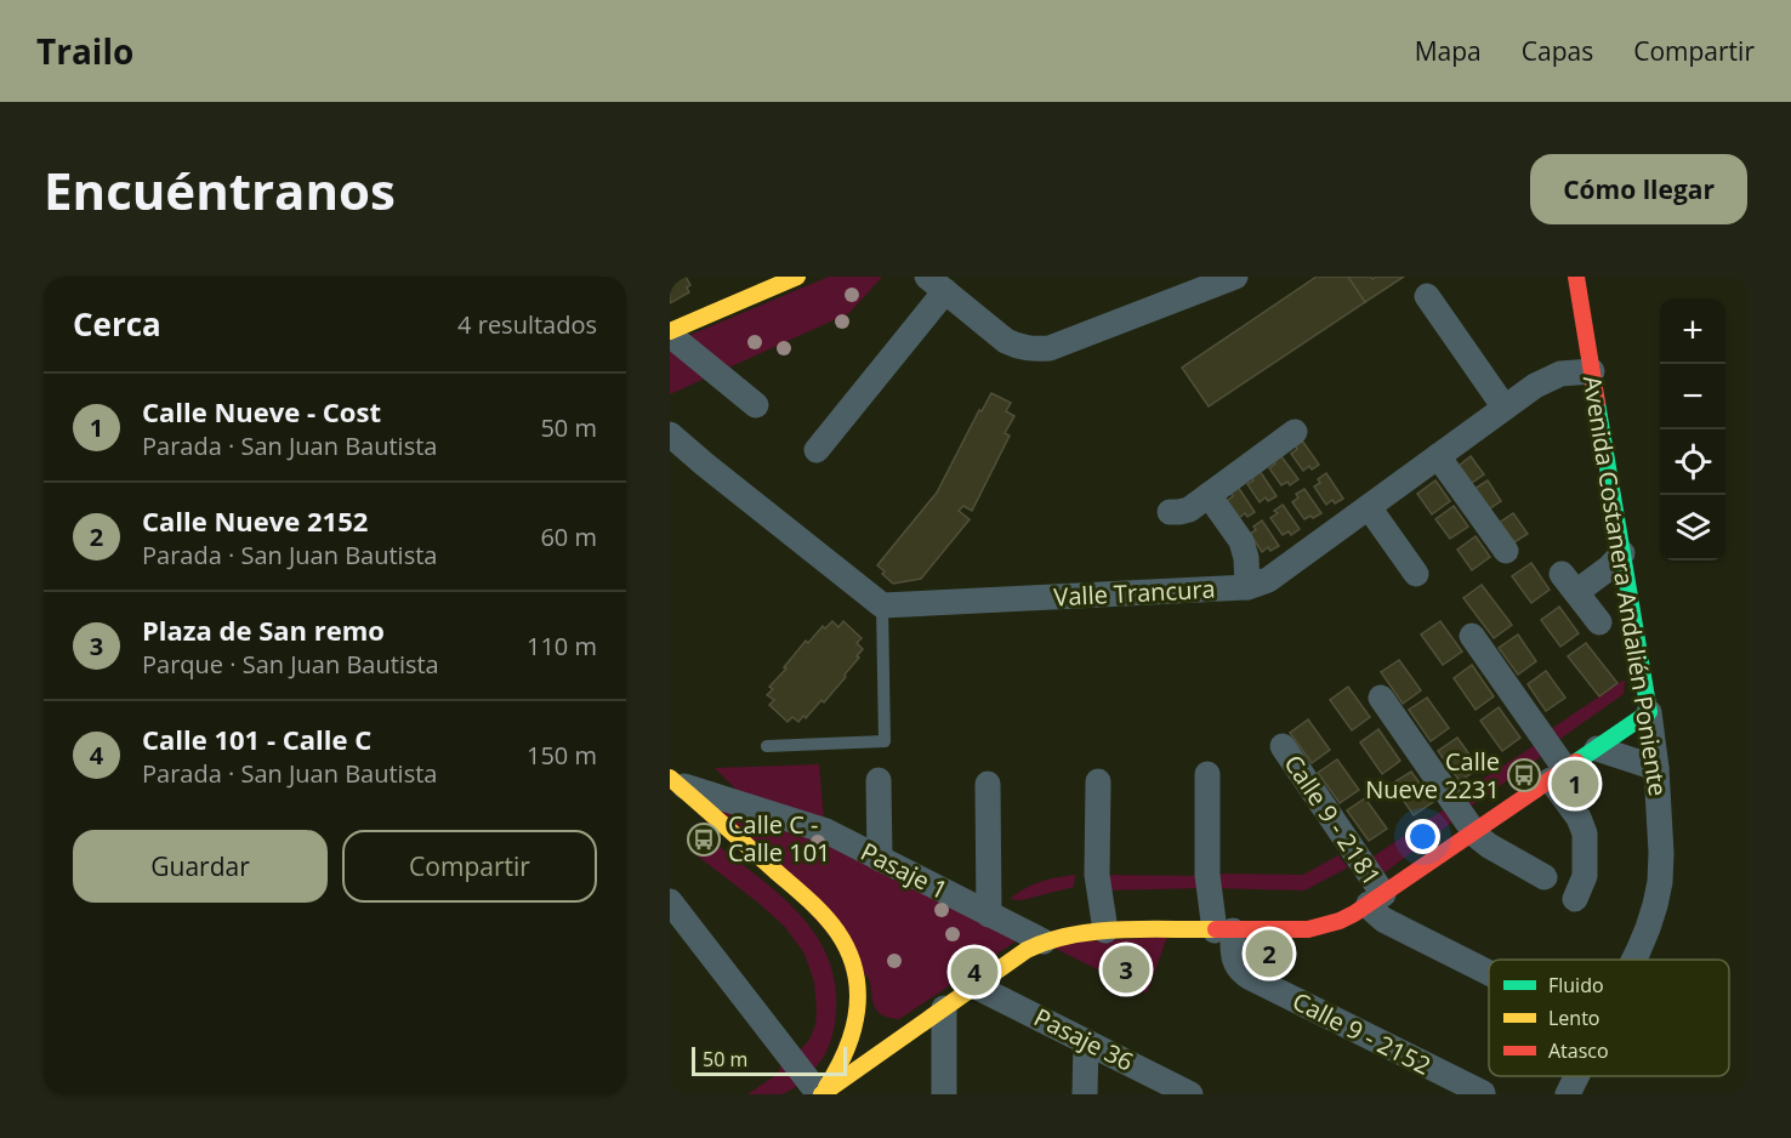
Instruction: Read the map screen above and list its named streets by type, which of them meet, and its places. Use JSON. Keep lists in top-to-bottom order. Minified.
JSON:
{"streets":{"street":["Avenida Costanera Andalién Poniente","Valle Trancura","Calle 9 - 2181","Pasaje 1","Calle 9 - 2152","Pasaje 36"]},"crossings":[["Avenida Costanera Andalién Poniente","Valle Trancura"]],"places":{"bus stop":["Calle Nueve 2231","Calle C - Calle 101"]},"legend":["Fluido","Lento","Atasco"],"scale_bar":"50 m","page":{"header":"Trailo","nav":["Mapa","Capas","Compartir"],"buttons":["Cómo llegar",["Guardar","Compartir"]],"title":"Encuéntranos","heading":["Cerca","4 resultados"],"map_buttons":["+","−"],"list":[{"mark":"1","name":"Calle Nueve - Cost","note":"Parada · San Juan Bautista","value":"50 m"},{"mark":"2","name":"Calle Nueve 2152","note":"Parada · San Juan Bautista","value":"60 m"},{"mark":"3","name":"Plaza de San remo","note":"Parque · San Juan Bautista","value":"110 m"},{"mark":"4","name":"Calle 101 - Calle C","note":"Parada · San Juan Bautista","value":"150 m"}],"pins":["1","2","3","4"],"scale":"50 m"}}
